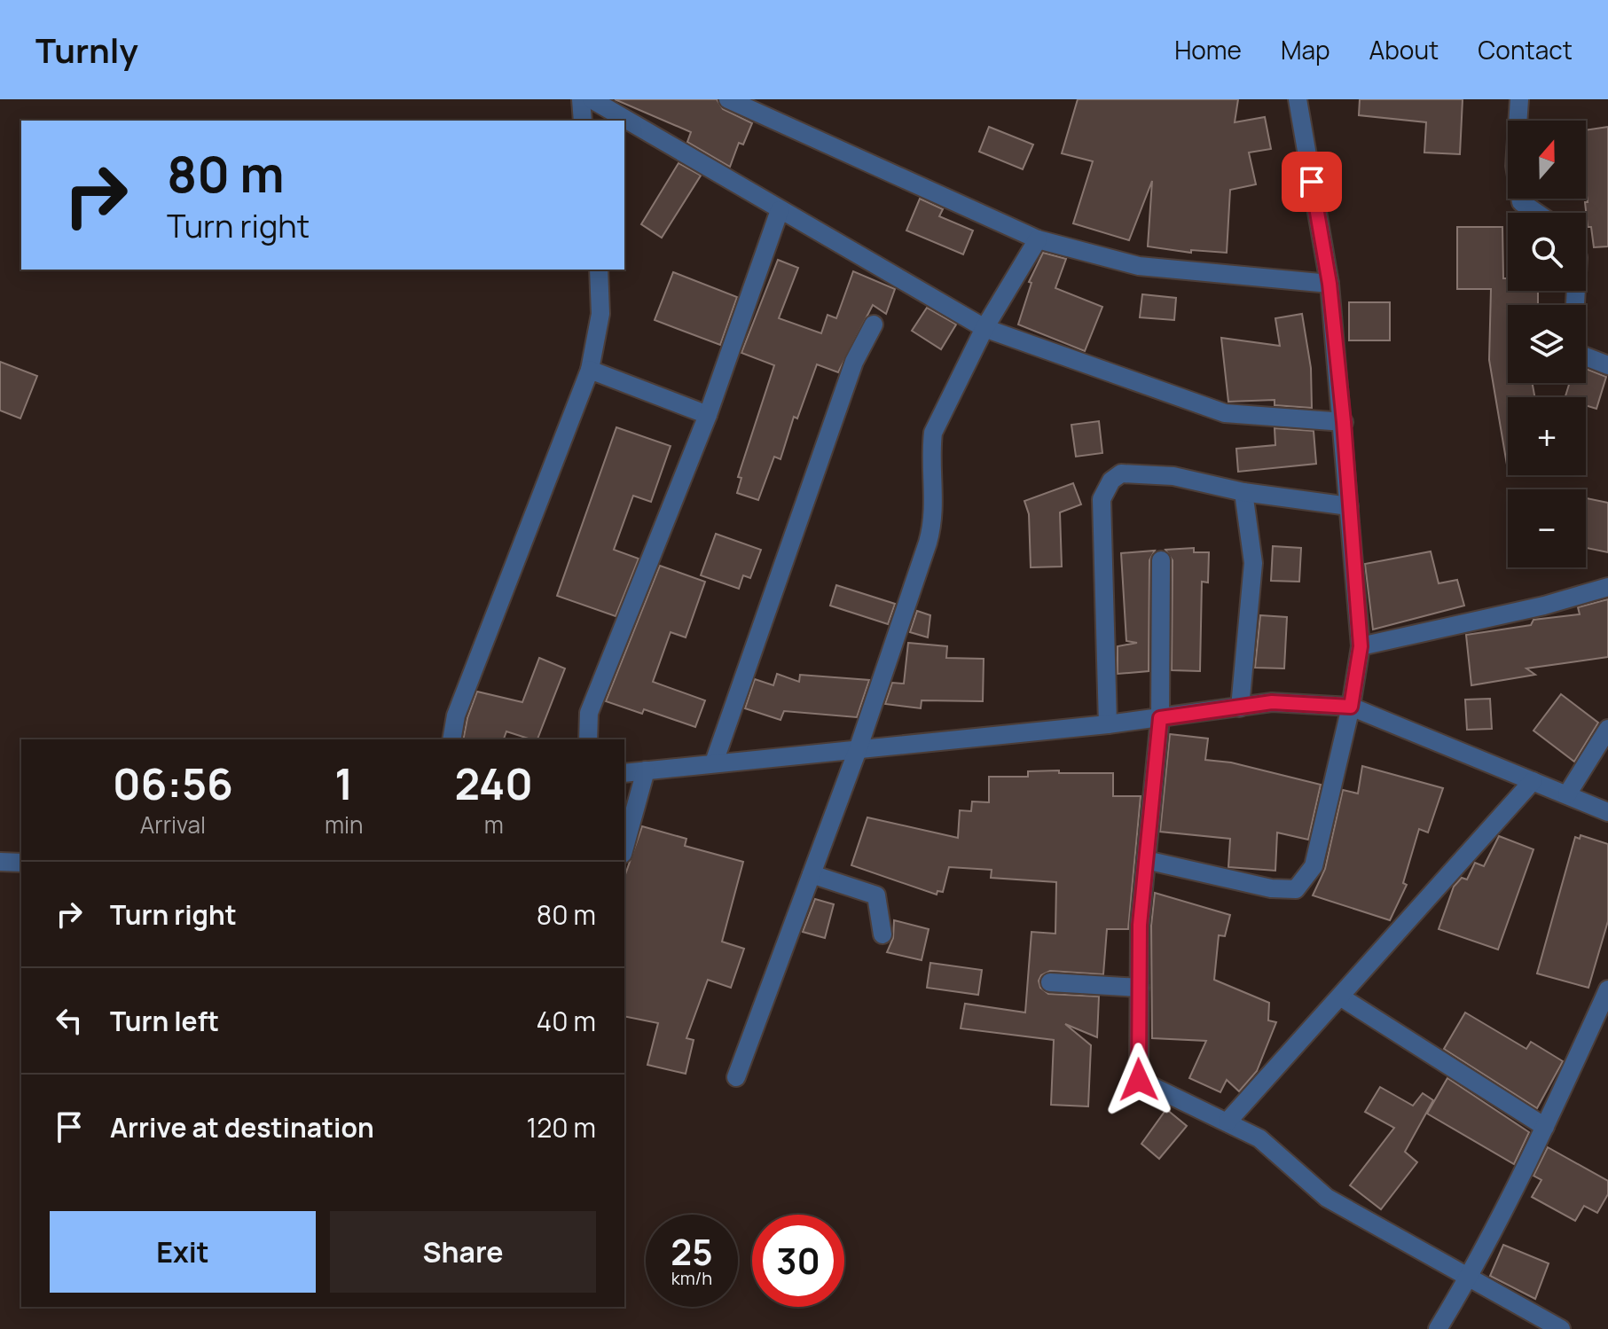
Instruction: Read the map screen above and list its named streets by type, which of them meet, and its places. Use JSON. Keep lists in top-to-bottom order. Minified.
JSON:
{"north":"top","page":{"header":"Turnly","nav":["Home","Map","About","Contact"],"map_buttons":["+","−"],"turn":["80 m","Turn right"],"eta":["06:56","Arrival","1","min","240","m"],"list":[{"name":"Turn right","value":"80 m"},{"name":"Turn left","value":"40 m"},{"name":"Arrive at destination","value":"120 m"}],"buttons":["Exit","Share"],"speed":"25 km/h","limit":"30"}}
